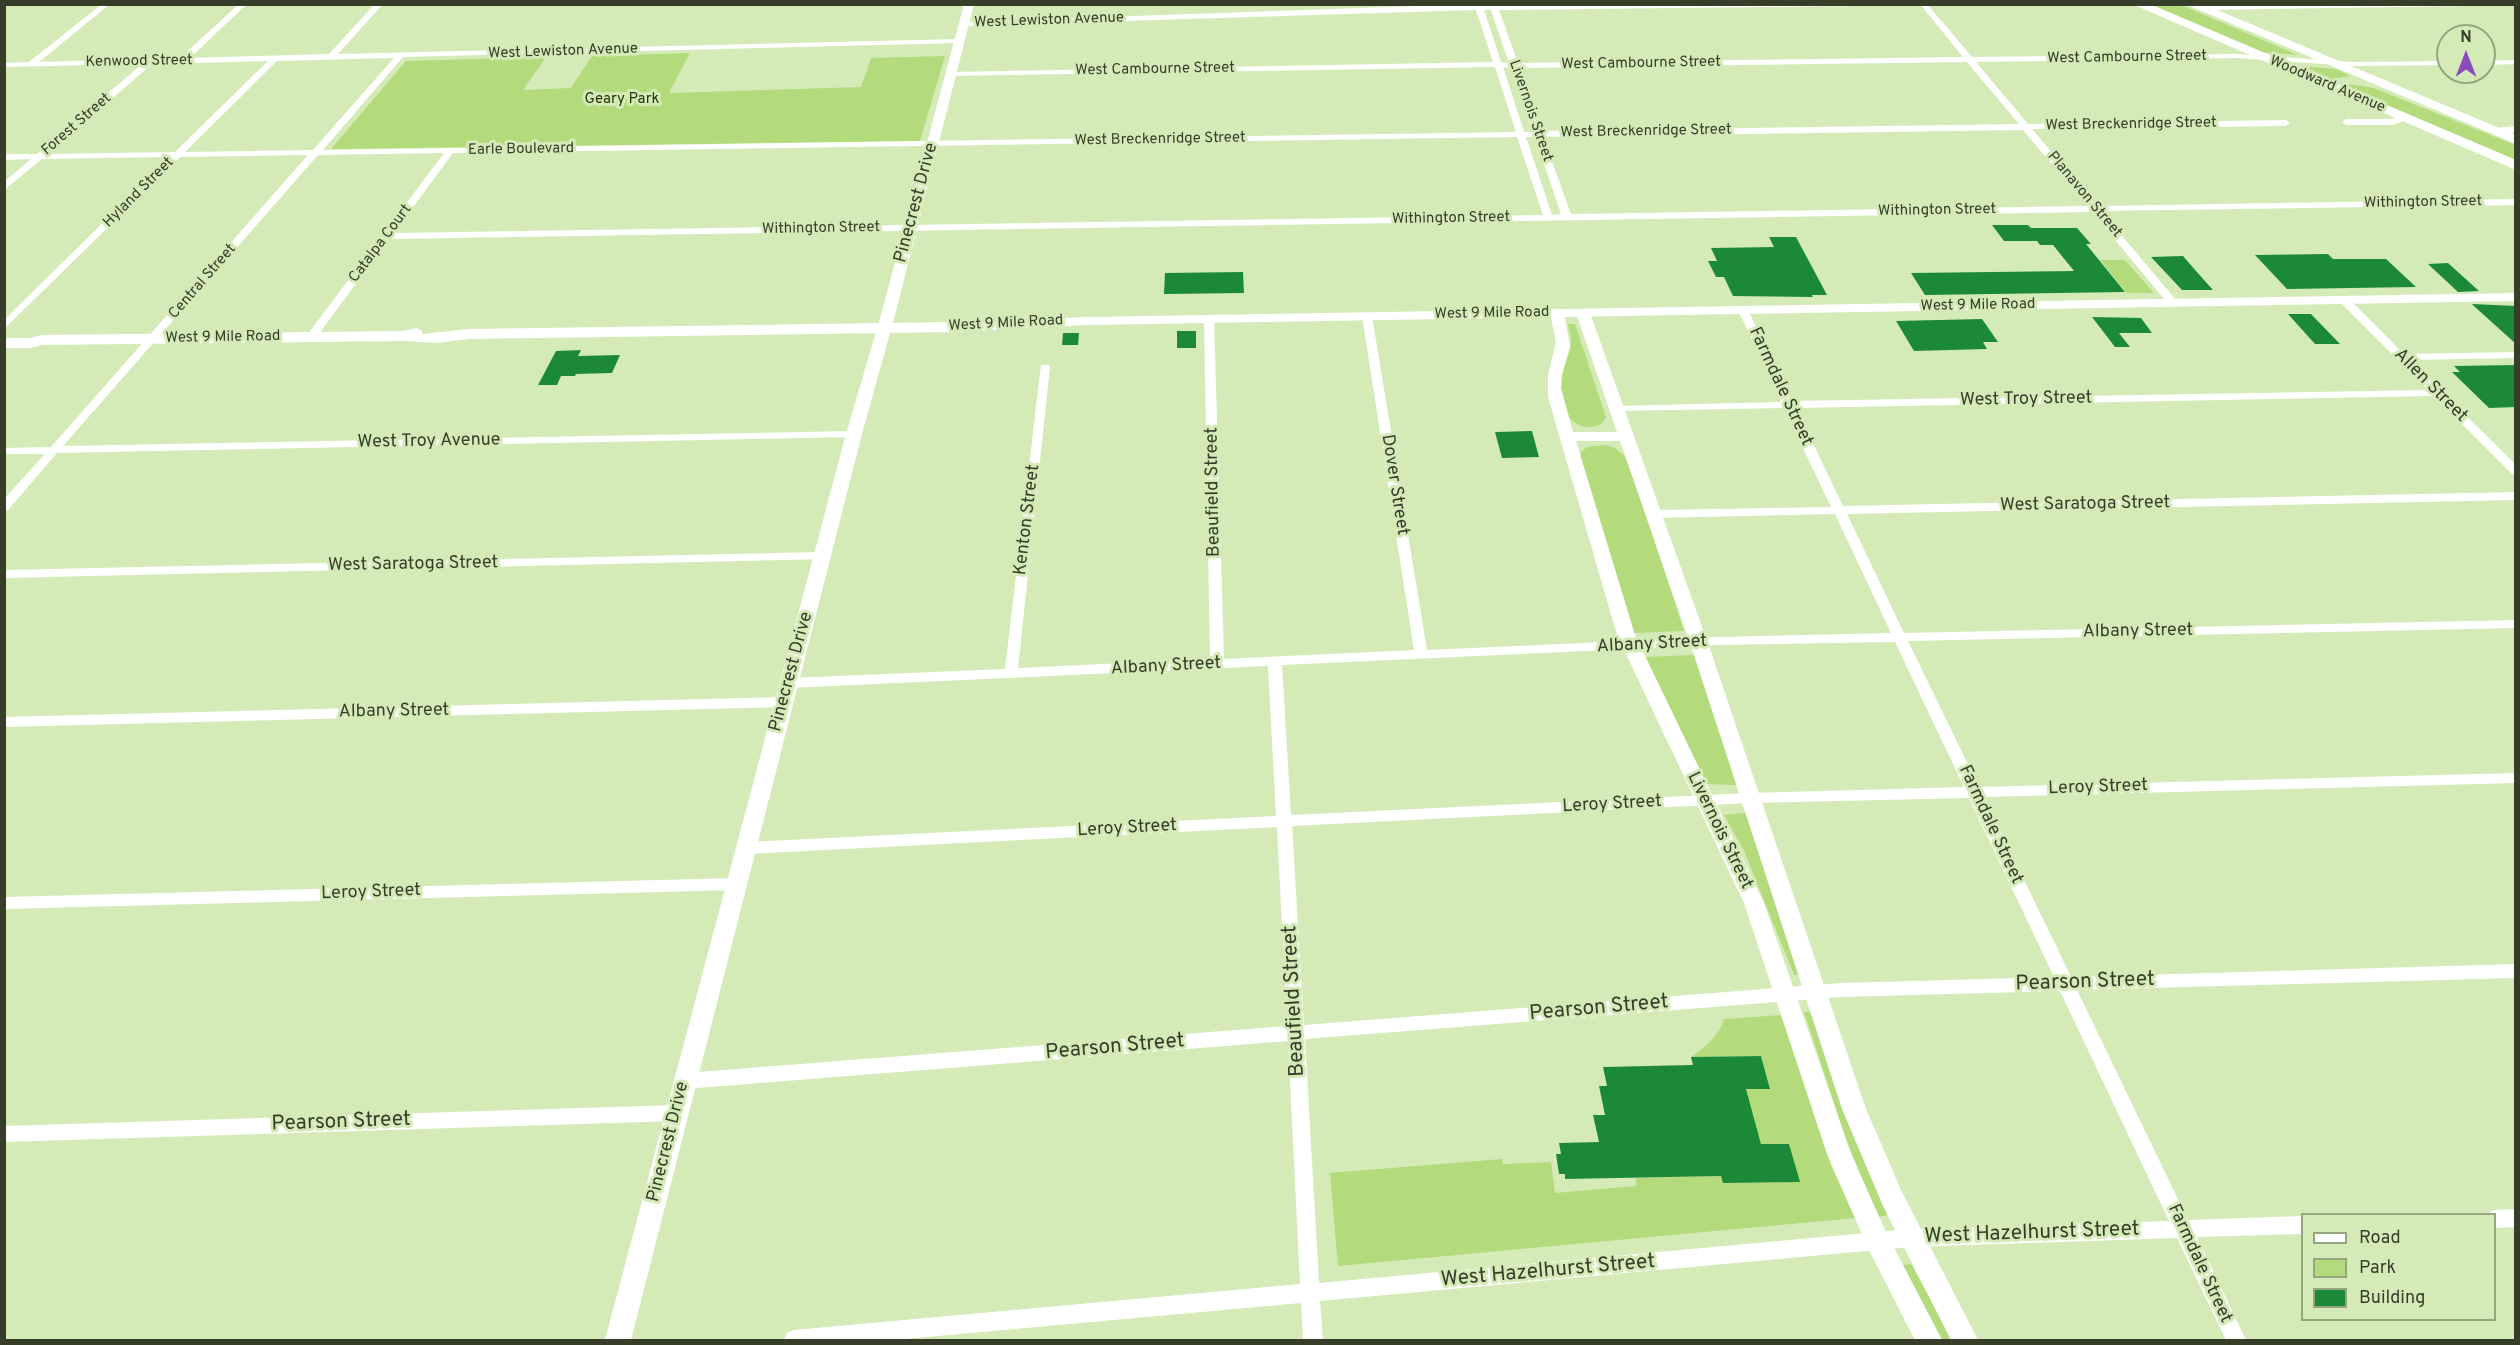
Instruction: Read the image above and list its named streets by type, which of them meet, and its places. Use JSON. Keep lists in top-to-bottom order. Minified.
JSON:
{"streets":{"main road":["Woodward Avenue","West 9 Mile Road"],"street":["West Lewiston Avenue","West Cambourne Street","Kenwood Street","Livernois Street","Forest Street","West Breckenridge Street","Earle Boulevard","Hyland Street","Planavon Street","Pinecrest Drive","Withington Street","Catalpa Court","Central Street","Allen Street","Farmdale Street","West Troy Street","West Troy Avenue","Dover Street","Beaufield Street","West Saratoga Street","Kenton Street","Albany Street","Leroy Street","Pearson Street","West Hazelhurst Street"]},"crossings":[["West Lewiston Avenue","Kenwood Street"],["West Lewiston Avenue","Livernois Street"],["West Lewiston Avenue","Hyland Street"],["West Lewiston Avenue","Pinecrest Drive"],["West Lewiston Avenue","Central Street"],["West Cambourne Street","Woodward Avenue"],["West Cambourne Street","Livernois Street"],["West Cambourne Street","Planavon Street"],["West Cambourne Street","Pinecrest Drive"],["Kenwood Street","Forest Street"],["Kenwood Street","Hyland Street"],["Livernois Street","West Breckenridge Street"],["Livernois Street","Withington Street"],["Livernois Street","West 9 Mile Road"],["Livernois Street","West Troy Street"],["Livernois Street","West Saratoga Street"],["Livernois Street","Albany Street"],["Livernois Street","Leroy Street"],["Livernois Street","Pearson Street"],["Livernois Street","West Hazelhurst Street"],["Forest Street","Earle Boulevard"],["West Breckenridge Street","Earle Boulevard"],["West Breckenridge Street","Planavon Street"],["West Breckenridge Street","Pinecrest Drive"],["Earle Boulevard","Hyland Street"],["Earle Boulevard","Pinecrest Drive"],["Earle Boulevard","Catalpa Court"],["Earle Boulevard","Central Street"],["Planavon Street","Withington Street"],["Planavon Street","West 9 Mile Road"],["Pinecrest Drive","Withington Street"],["Pinecrest Drive","West 9 Mile Road"],["Pinecrest Drive","West Troy Avenue"],["Pinecrest Drive","West Saratoga Street"],["Pinecrest Drive","Albany Street"],["Pinecrest Drive","Leroy Street"],["Pinecrest Drive","Pearson Street"],["Withington Street","Catalpa Court"],["Catalpa Court","West 9 Mile Road"],["Central Street","West 9 Mile Road"],["Central Street","West Troy Avenue"],["West 9 Mile Road","Allen Street"],["West 9 Mile Road","Farmdale Street"],["West 9 Mile Road","Dover Street"],["West 9 Mile Road","Beaufield Street"],["Allen Street","West Troy Street"],["Farmdale Street","West Troy Street"],["Farmdale Street","West Saratoga Street"],["Farmdale Street","Albany Street"],["Farmdale Street","Leroy Street"],["Farmdale Street","Pearson Street"],["Farmdale Street","West Hazelhurst Street"],["Dover Street","Albany Street"],["Beaufield Street","Albany Street"],["Beaufield Street","Leroy Street"],["Beaufield Street","Pearson Street"],["Beaufield Street","West Hazelhurst Street"],["Kenton Street","Albany Street"]],"parks":["Geary Park"],"legend":["Road","Park","Building"],"north":"top"}
